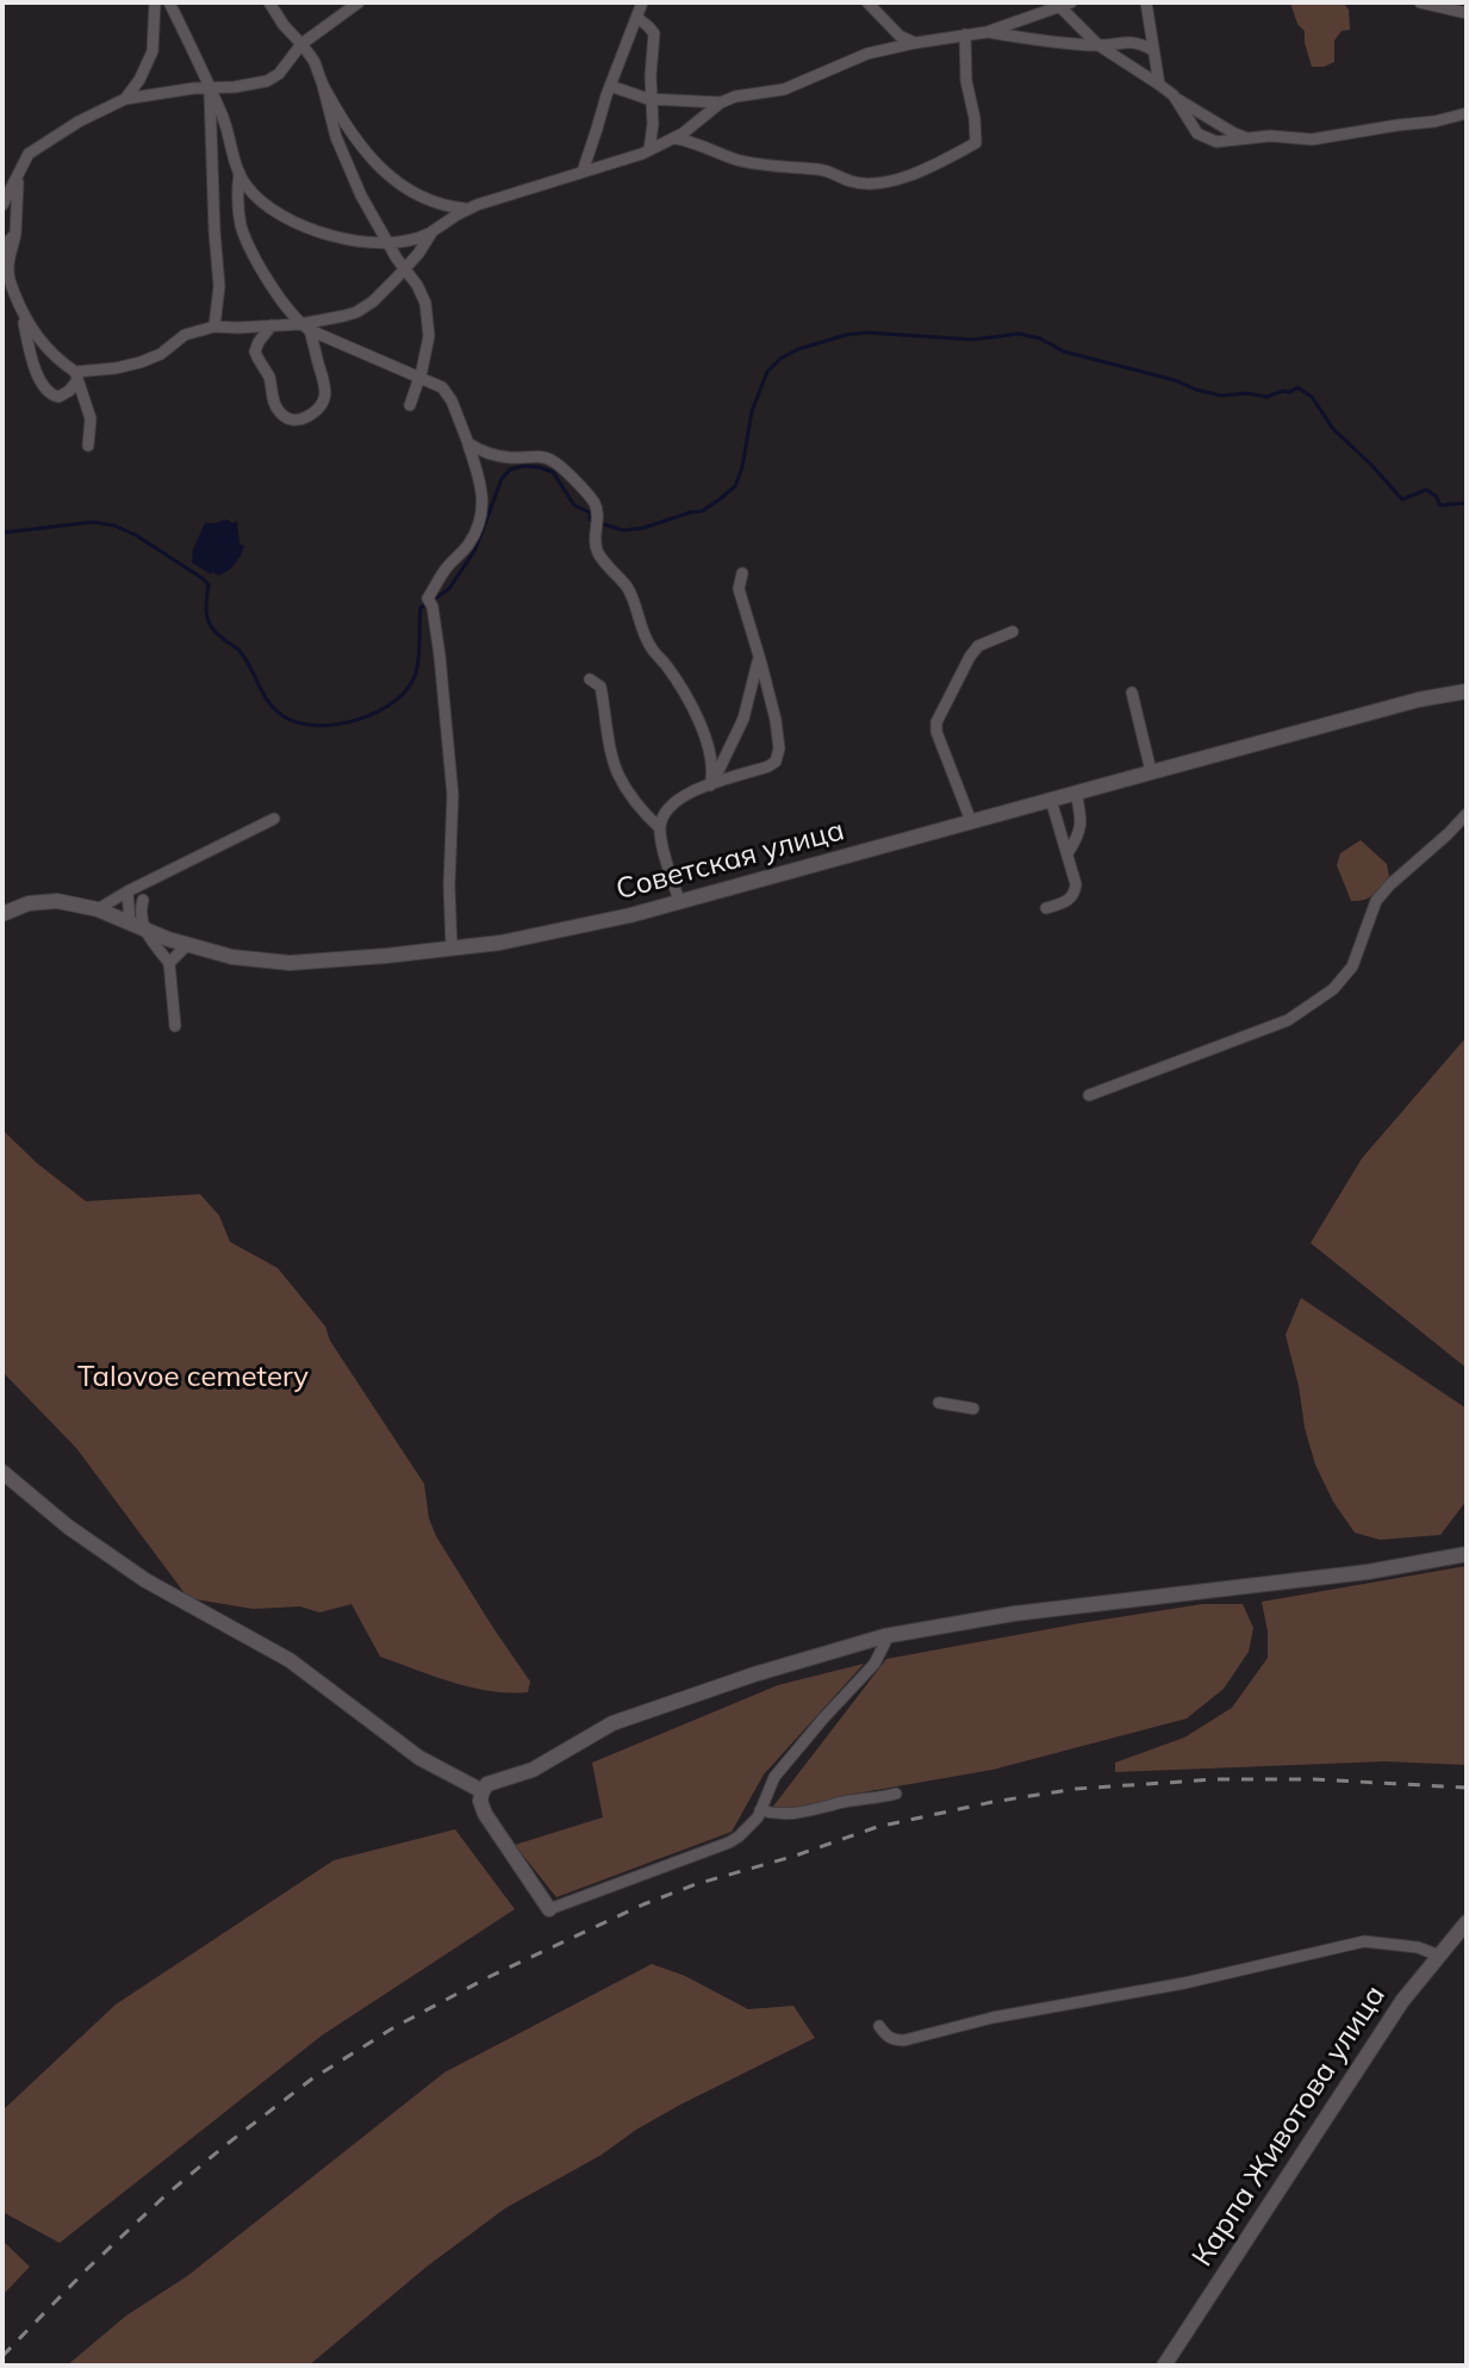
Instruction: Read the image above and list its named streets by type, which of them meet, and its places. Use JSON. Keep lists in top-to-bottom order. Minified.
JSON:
{"streets":{"main road":["Советская улица","Карпа Животова улица"]},"parks":["Talovoe cemetery"]}
